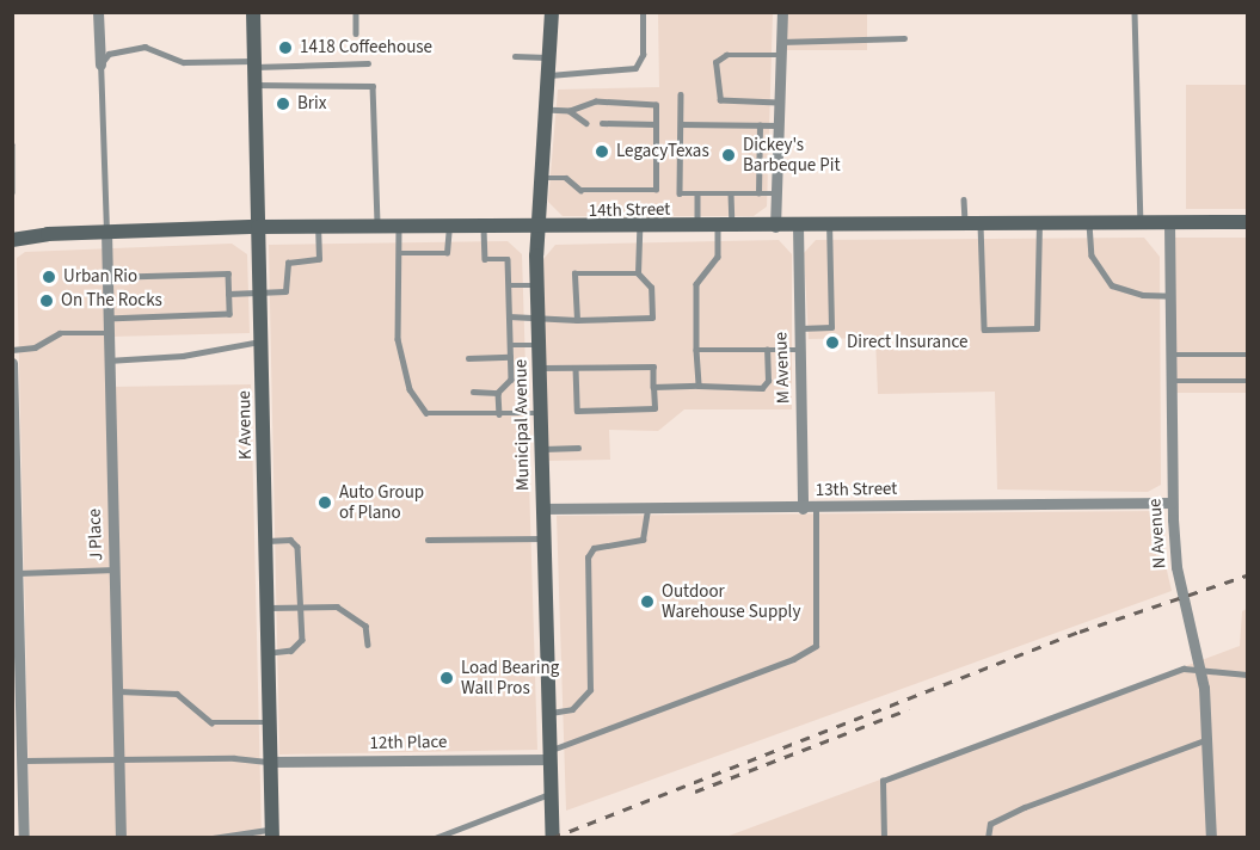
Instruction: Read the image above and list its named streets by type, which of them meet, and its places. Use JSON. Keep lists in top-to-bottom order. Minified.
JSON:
{"streets":{"main road":["14th Street","K Avenue","Municipal Avenue"],"street":["M Avenue","13th Street","N Avenue","J Place","12th Place"]},"crossings":[["14th Street","M Avenue"],["14th Street","K Avenue"],["14th Street","Municipal Avenue"],["14th Street","N Avenue"],["14th Street","J Place"],["M Avenue","13th Street"],["K Avenue","12th Place"],["Municipal Avenue","13th Street"],["Municipal Avenue","12th Place"],["13th Street","N Avenue"]],"places":["1418 Coffeehouse","Brix","LegacyTexas","Dickey's Barbeque Pit","Urban Rio","On The Rocks","Direct Insurance","Auto Group of Plano","Outdoor Warehouse Supply","Load Bearing Wall Pros"]}
